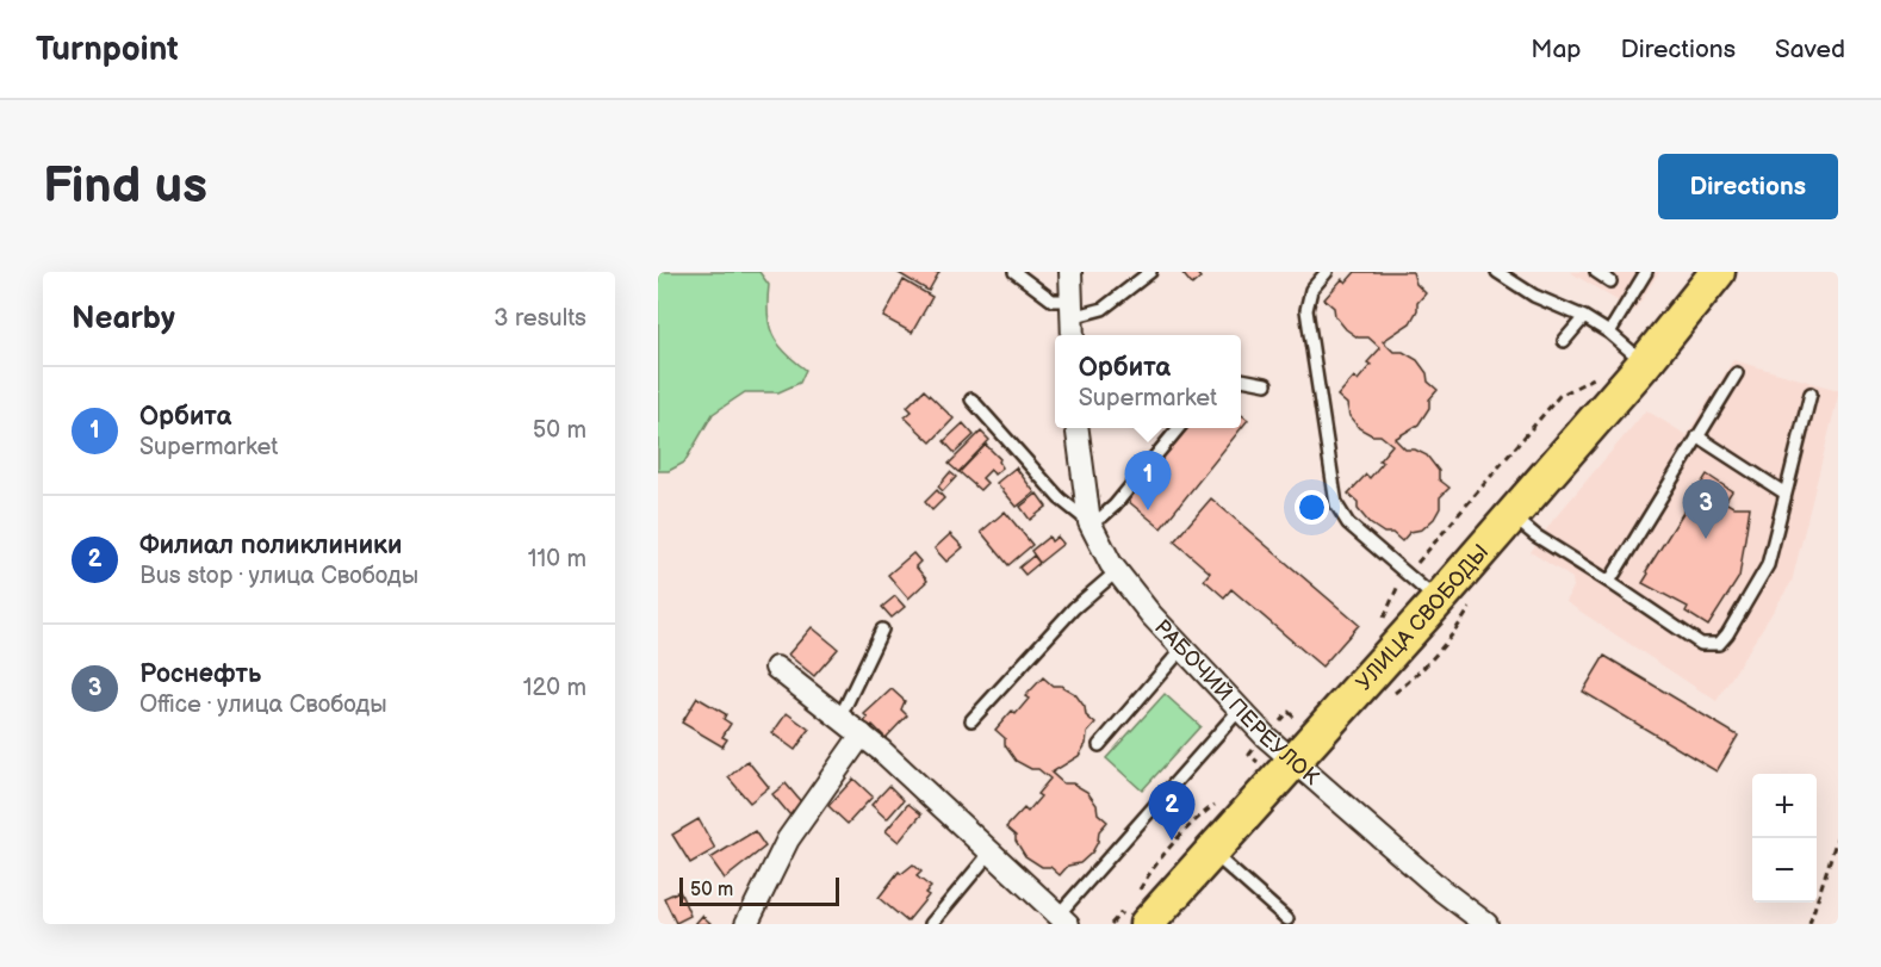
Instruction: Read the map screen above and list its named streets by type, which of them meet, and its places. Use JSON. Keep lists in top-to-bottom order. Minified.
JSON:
{"streets":{"main road":["УЛИЦА СВОБОДЫ"],"street":["РАБОЧИЙ ПЕРЕУЛОК"]},"crossings":[["УЛИЦА СВОБОДЫ","РАБОЧИЙ ПЕРЕУЛОК"]],"scale_bar":"50 m","page":{"header":"Turnpoint","nav":["Map","Directions","Saved"],"buttons":"Directions","title":"Find us","heading":["Nearby","3 results"],"popup":["Орбита","Supermarket"],"list":[{"mark":"1","name":"Орбита","note":"Supermarket","value":"50 m"},{"mark":"2","name":"Филиал поликлиники","note":"Bus stop · улица Свободы","value":"110 m"},{"mark":"3","name":"Роснефть","note":"Office · улица Свободы","value":"120 m"}],"pins":["1","3","2"],"map_buttons":["+","−"],"scale":"50 m"}}
